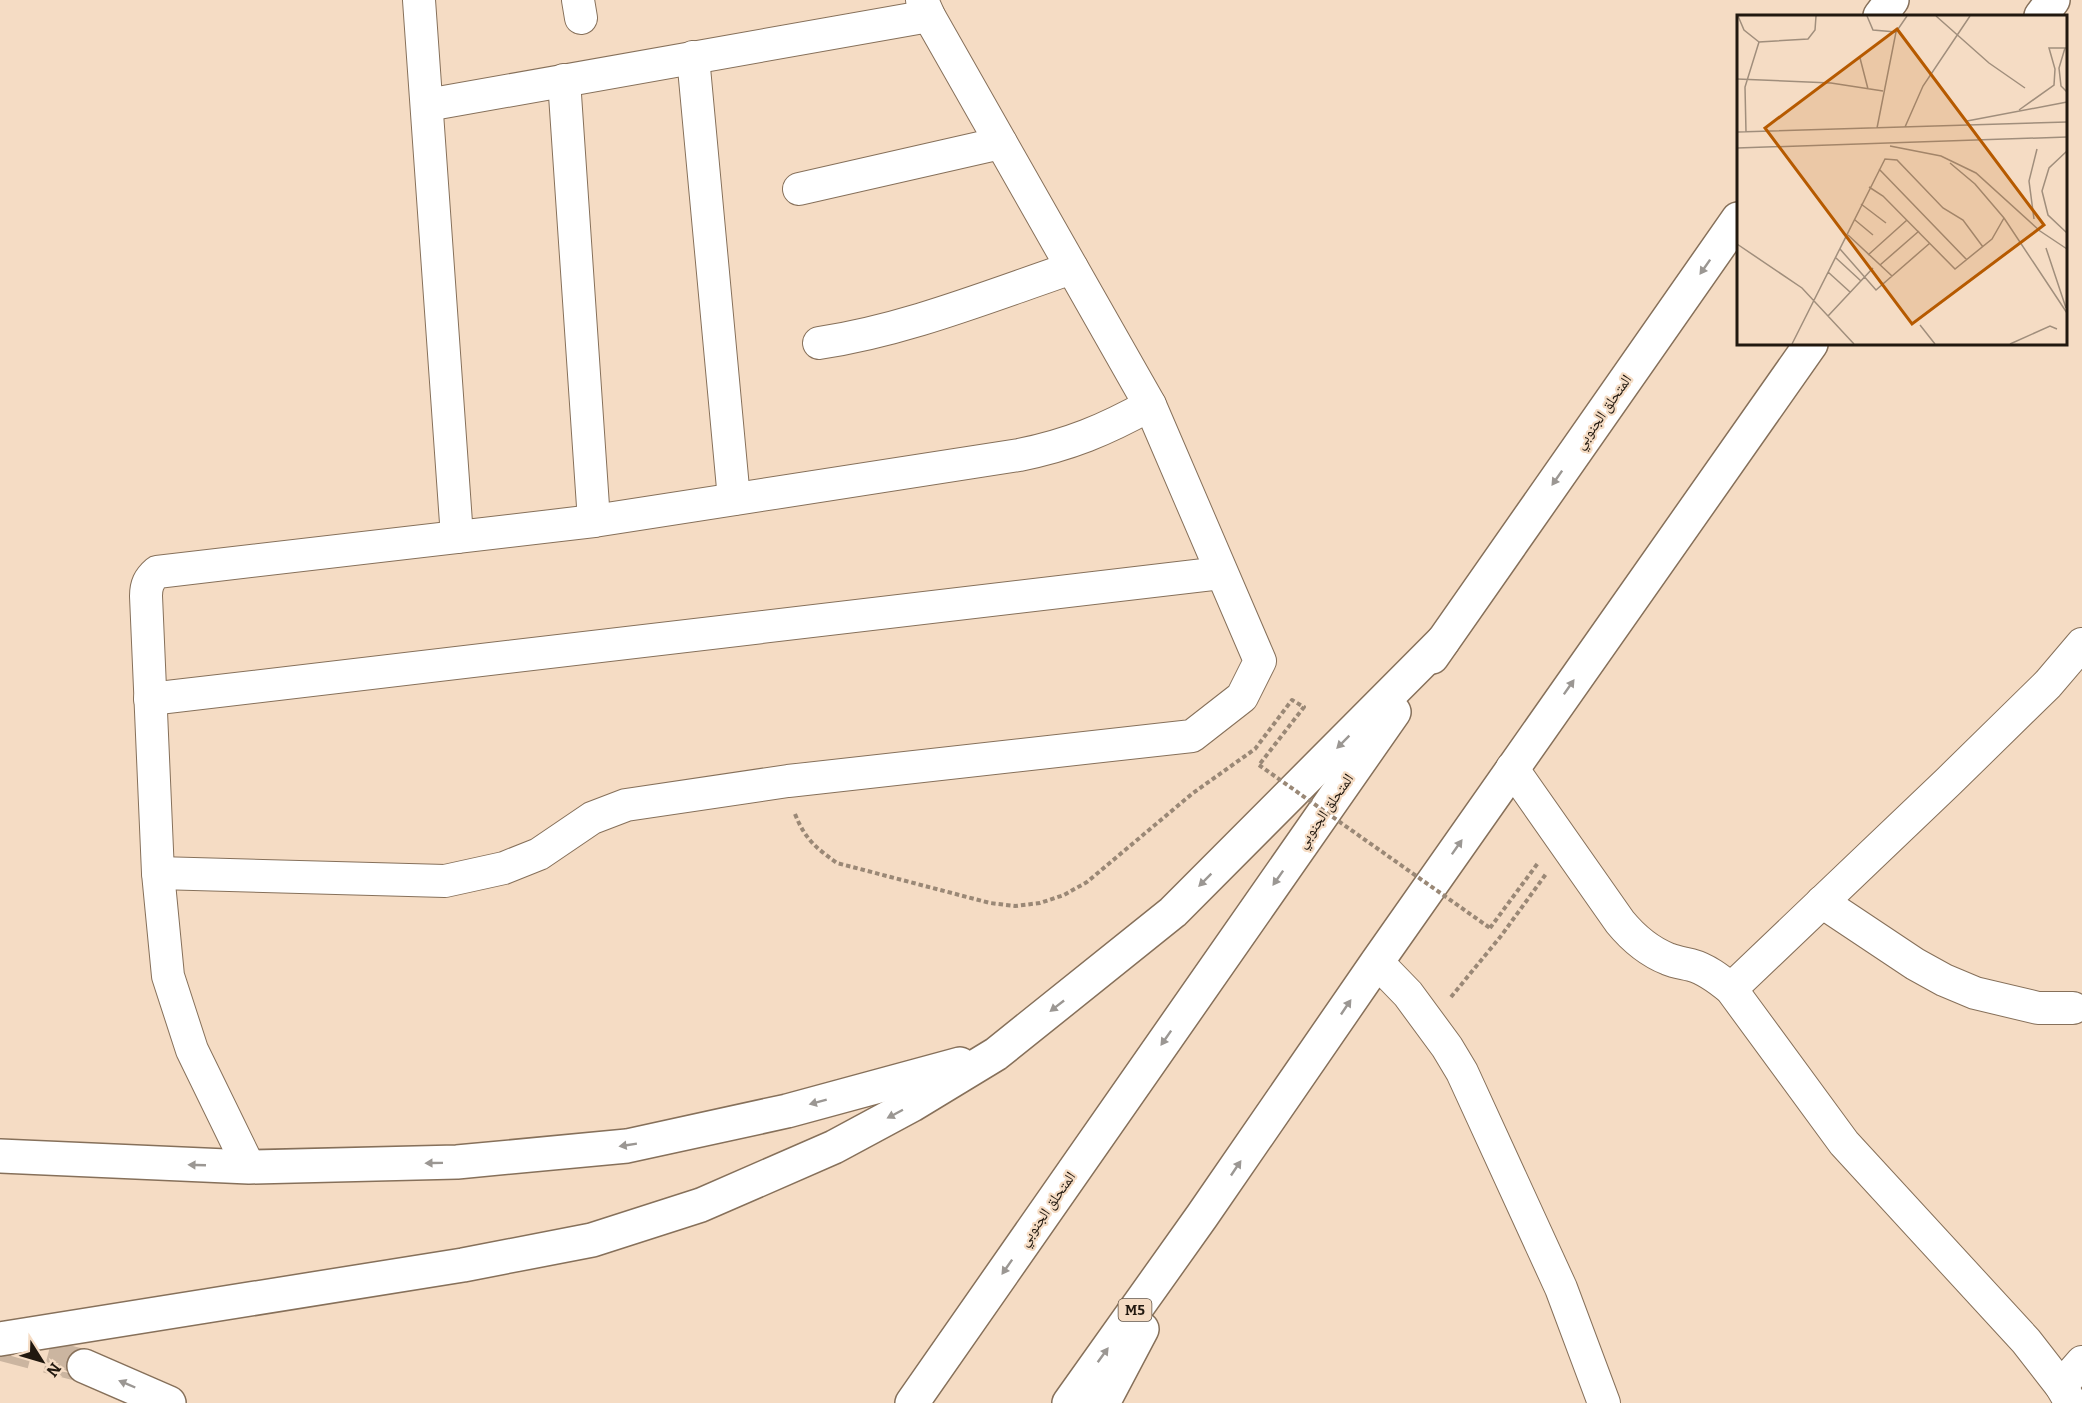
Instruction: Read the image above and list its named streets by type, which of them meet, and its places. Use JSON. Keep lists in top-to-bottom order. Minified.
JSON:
{"streets":{"highway":["المتحلق الجنوبي","M5"]},"north":"bottom right"}
